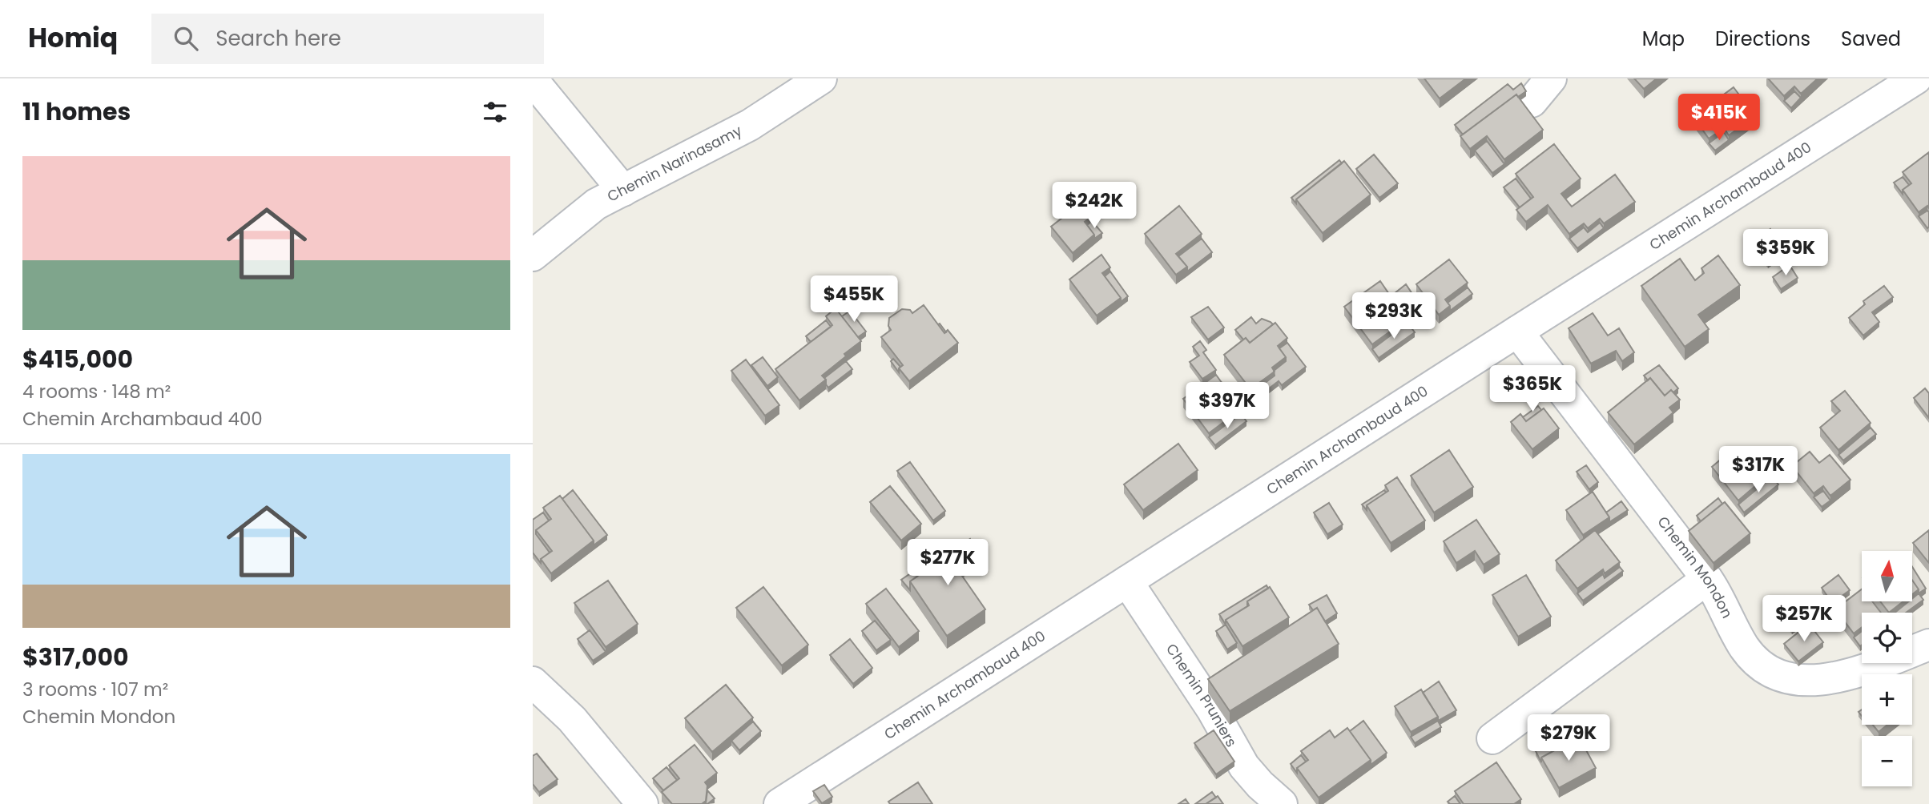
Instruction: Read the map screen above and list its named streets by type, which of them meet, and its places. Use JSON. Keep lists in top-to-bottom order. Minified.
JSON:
{"streets":{"street":["Chemin Narinasamy","Chemin Archambaud 400","Chemin Mondon","Chemin Pruniers"]},"crossings":[["Chemin Archambaud 400","Chemin Mondon"],["Chemin Archambaud 400","Chemin Pruniers"]],"north":"top","page":{"header":"Homiq","search":"Search here","nav":["Map","Directions","Saved"],"heading":"11 homes","price":["$415K","$242K","$359K","$455K","$293K","$365K","$397K","$317K","$277K","$257K","$279K"],"list":[{"name":"$415,000","note":"4 rooms · 148 m² · Chemin Archambaud 400"},{"name":"$317,000","note":"3 rooms · 107 m² · Chemin Mondon"}],"map_buttons":["+","−"]}}
